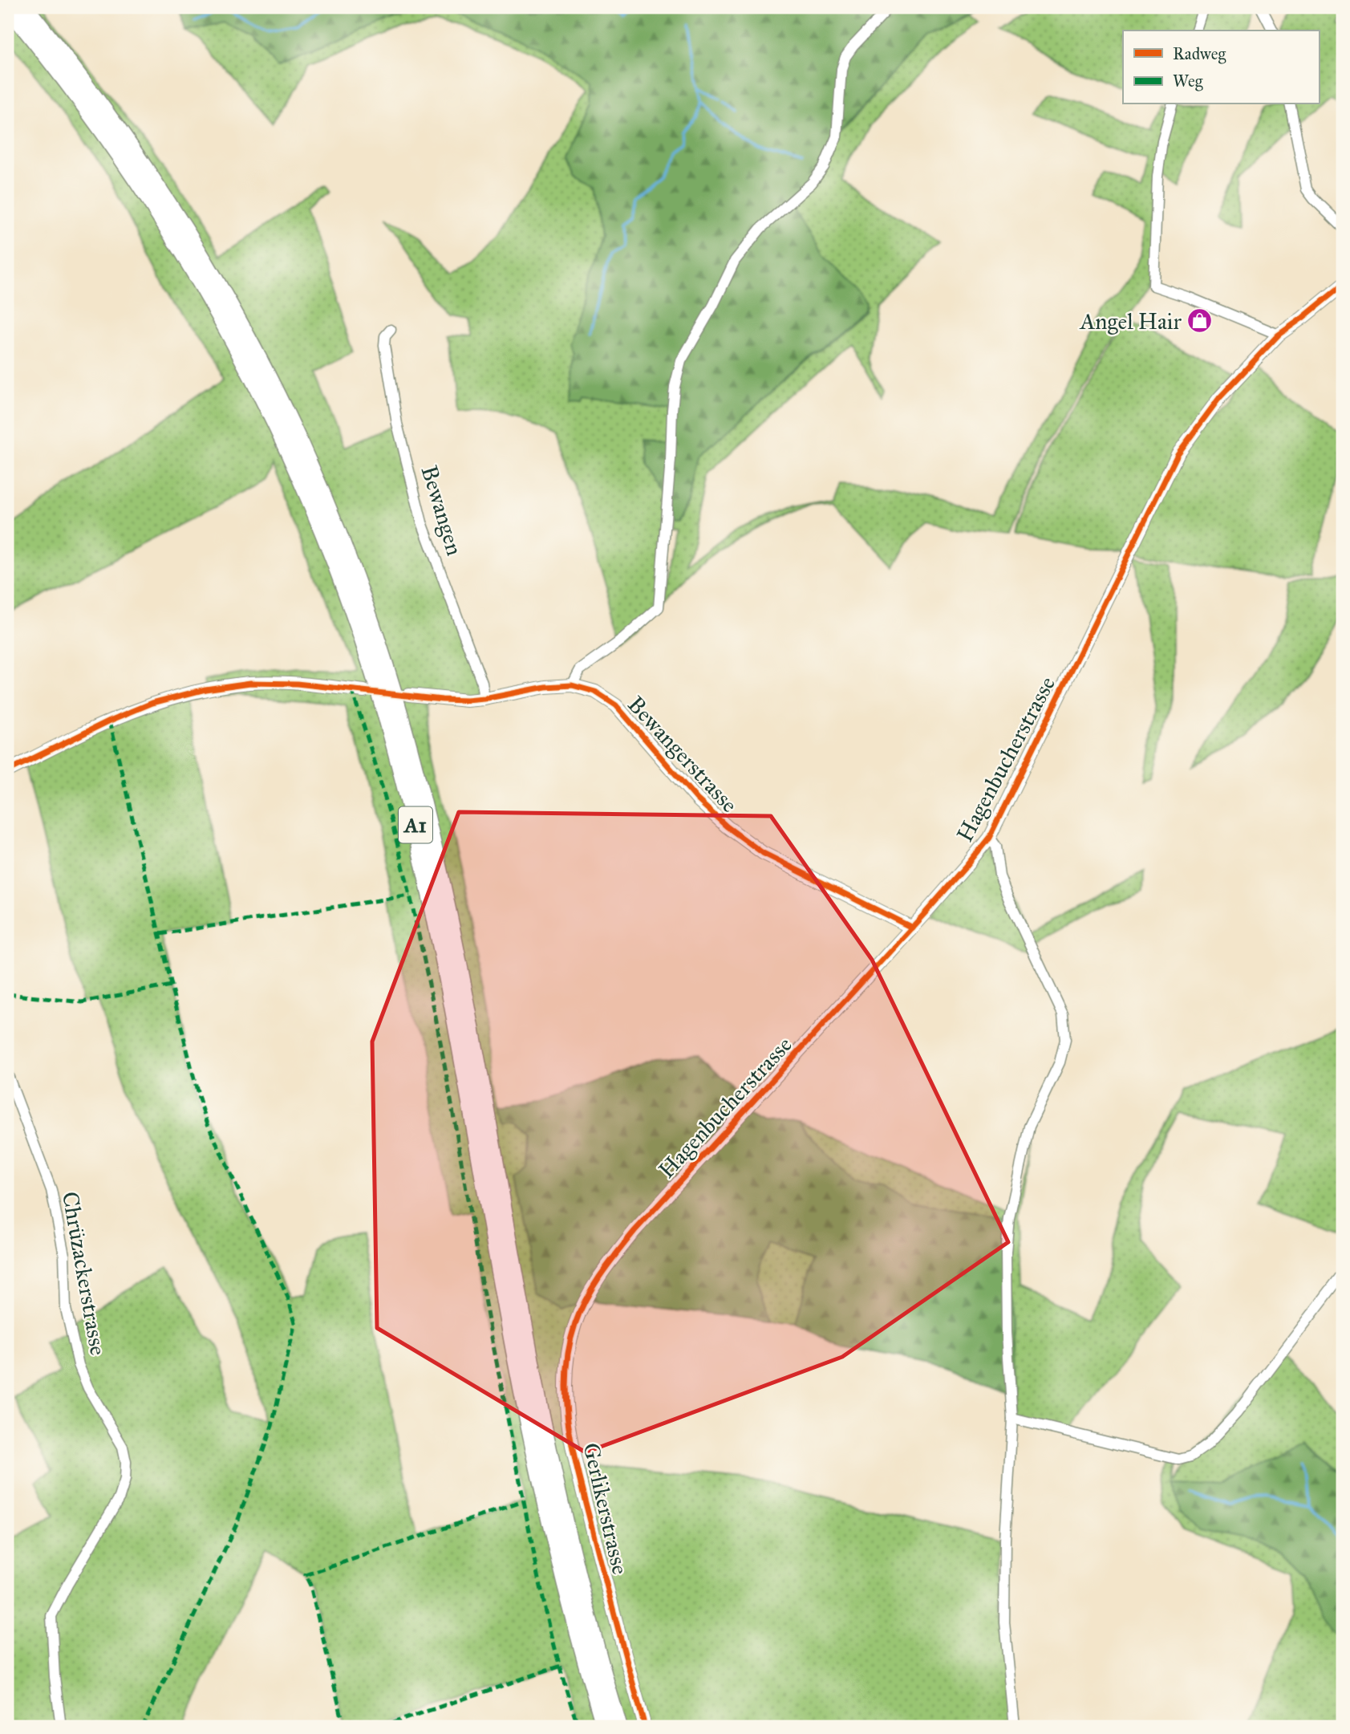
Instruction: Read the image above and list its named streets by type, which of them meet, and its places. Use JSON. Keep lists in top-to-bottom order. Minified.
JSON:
{"streets":{"highway":["A1"],"street":["Bewangen","Bewangerstrasse","Hagenbucherstrasse","Chrüzackerstrasse","Gerlikerstrasse"]},"crossings":[["Bewangen","Bewangerstrasse"],["Bewangerstrasse","Hagenbucherstrasse"],["Hagenbucherstrasse","Gerlikerstrasse"]],"places":{"shop":["Angel Hair"]},"legend":["Radweg","Weg"]}
